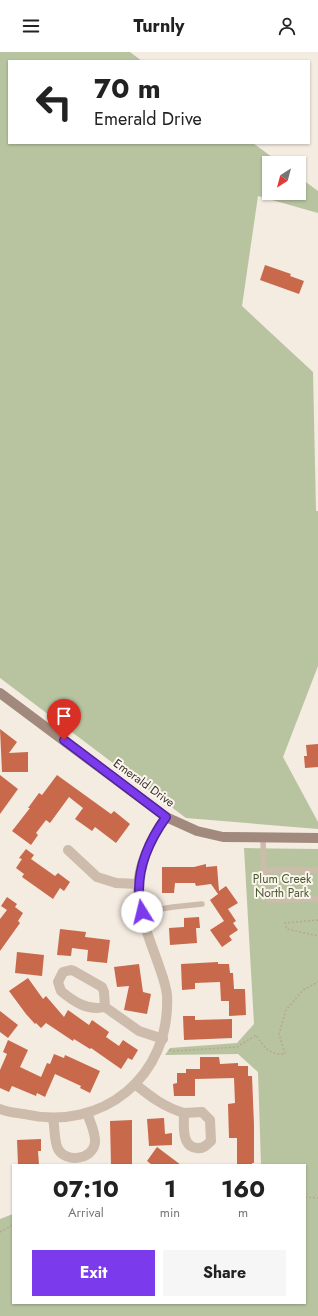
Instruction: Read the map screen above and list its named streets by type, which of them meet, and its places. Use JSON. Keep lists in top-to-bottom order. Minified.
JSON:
{"streets":{"street":["Emerald Drive"]},"parks":["Plum Creek North Park"],"north":"bottom left","page":{"header":"Turnly","turn":["70 m","Emerald Drive"],"eta":["07:10","Arrival","1","min","160","m"],"buttons":["Exit","Share"]}}
